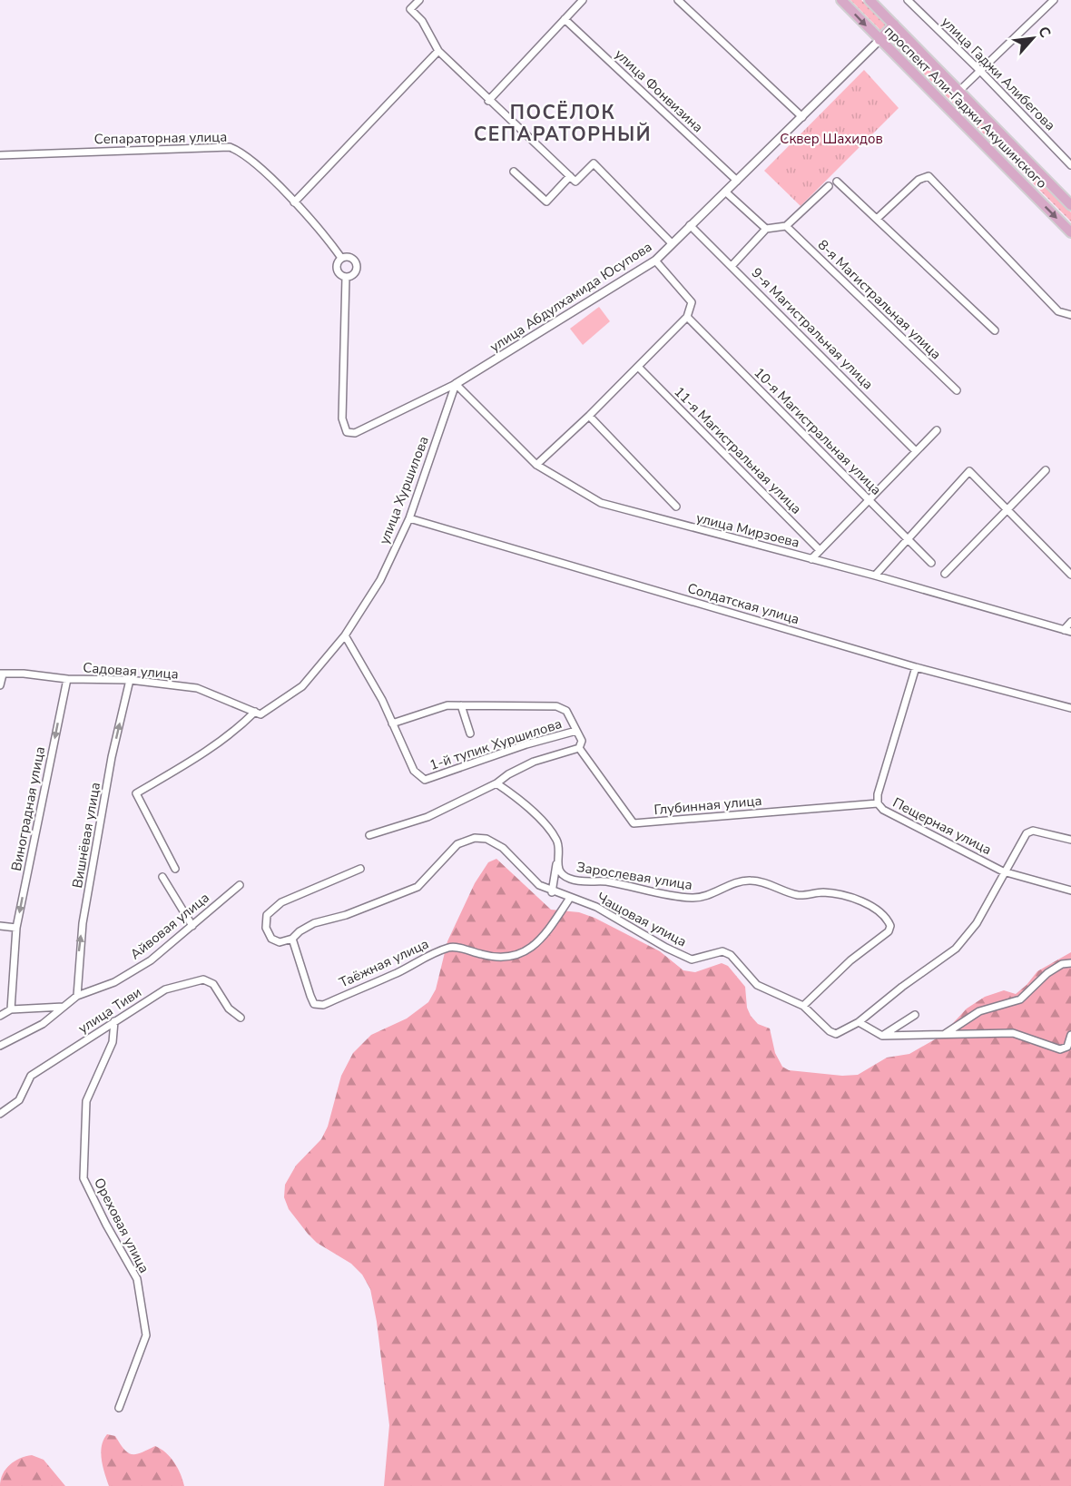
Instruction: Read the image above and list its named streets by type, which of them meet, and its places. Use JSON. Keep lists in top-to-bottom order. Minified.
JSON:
{"streets":{"main road":["проспект Али-Гаджи Акушинского"],"street":["улица Гаджи Алибегова","улица Фонвизина","Сепараторная улица","улица Абдулхамида Юсупова","8-я Магистральная улица","9-я Магистральная улица","10-я Магистральная улица","11-я Магистральная улица","улица Хуршилова","улица Мирзоева","Солдатская улица","Садовая улица","1-й тупик Хуршилова","Глубинная улица","Виноградная улица","Пещерная улица","Вишнёвая улица","Зарослевая улица","Чащовая улица","Айвовая улица","Таёжная улица","улица Тиви","Ореховая улица"]},"crossings":[["улица Фонвизина","улица Абдулхамида Юсупова"],["проспект Али-Гаджи Акушинского","улица Абдулхамида Юсупова"],["улица Абдулхамида Юсупова","9-я Магистральная улица"],["улица Абдулхамида Юсупова","улица Хуршилова"],["улица Абдулхамида Юсупова","улица Мирзоева"],["улица Хуршилова","улица Мирзоева"],["улица Хуршилова","Солдатская улица"],["улица Хуршилова","Садовая улица"],["улица Хуршилова","1-й тупик Хуршилова"],["Солдатская улица","Пещерная улица"],["Садовая улица","Виноградная улица"],["Садовая улица","Вишнёвая улица"],["1-й тупик Хуршилова","Глубинная улица"],["1-й тупик Хуршилова","Зарослевая улица"],["Глубинная улица","Пещерная улица"],["Пещерная улица","Чащовая улица"],["Вишнёвая улица","Айвовая улица"],["Зарослевая улица","Чащовая улица"],["Чащовая улица","Таёжная улица"],["улица Тиви","Ореховая улица"]],"one_way":["Виноградная улица","Вишнёвая улица"],"districts":["ПОСЁЛОК СЕПАРАТОРНЫЙ"],"parks":["Сквер Шахидов"],"north":"top right"}
